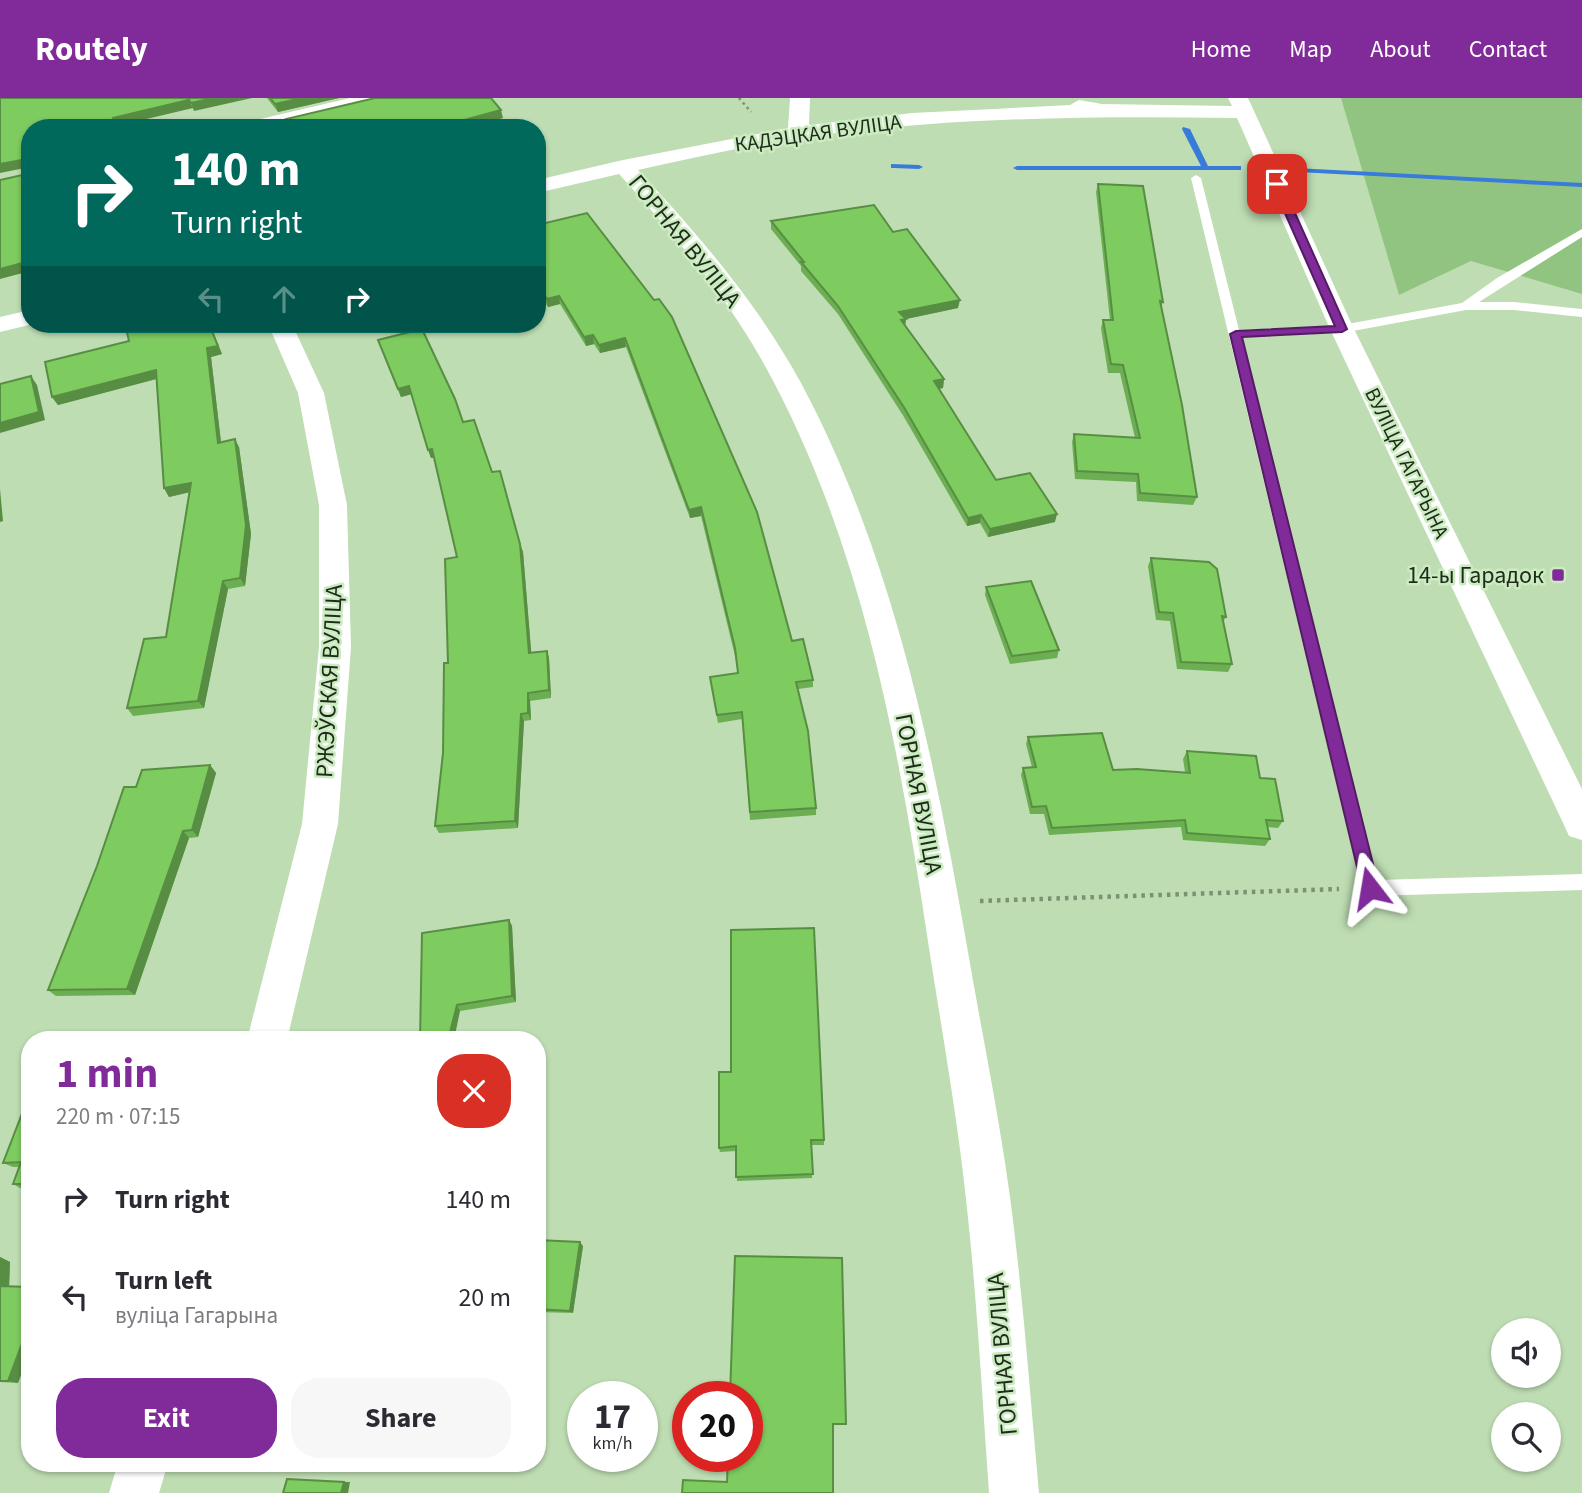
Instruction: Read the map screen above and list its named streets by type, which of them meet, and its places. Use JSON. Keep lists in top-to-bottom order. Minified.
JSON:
{"streets":{"street":["КАДЭЦКАЯ ВУЛІЦА","ГОРНАЯ ВУЛІЦА","ВУЛІЦА ГАГАРЫНА","РЖЭЎСКАЯ ВУЛІЦА"]},"crossings":[["КАДЭЦКАЯ ВУЛІЦА","ГОРНАЯ ВУЛІЦА"]],"places":{"transit":["14-ы Гарадок"]},"page":{"header":"Routely","nav":["Home","Map","About","Contact"],"turn":["140 m","Turn right"],"heading":["1 min","220 m · 07:15"],"list":[{"name":"Turn right","value":"140 m"},{"name":"Turn left","note":"вуліца Гагарына","value":"20 m"}],"buttons":["Exit","Share"],"speed":"17 km/h","limit":"20"}}
